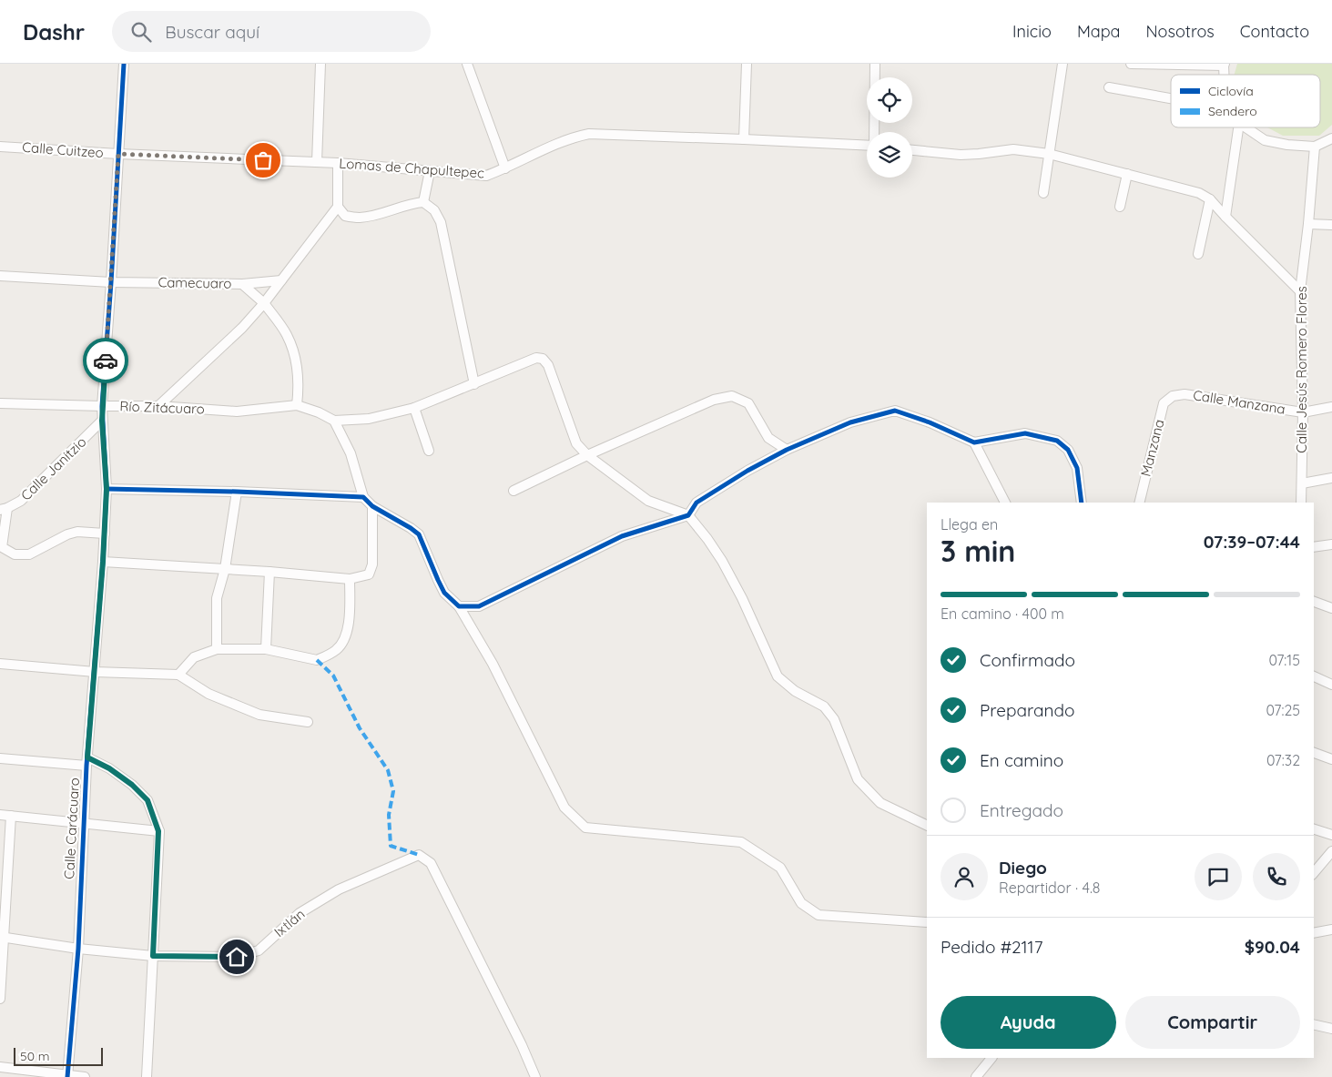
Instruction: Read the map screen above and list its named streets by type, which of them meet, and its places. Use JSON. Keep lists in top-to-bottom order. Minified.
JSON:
{"streets":{"street":["Calle Cuitzeo","Lomas de Chapultepec","Camecuaro","Calle Jesús Romero Flores","Calle Manzana","Río Zitácuaro","Manzana","Calle Janitzio","Calle Carácuaro","Ixtlán"]},"crossings":[["Calle Cuitzeo","Lomas de Chapultepec"],["Calle Cuitzeo","Calle Carácuaro"],["Camecuaro","Río Zitácuaro"],["Camecuaro","Calle Carácuaro"],["Calle Jesús Romero Flores","Calle Manzana"],["Calle Manzana","Manzana"],["Río Zitácuaro","Calle Carácuaro"],["Calle Janitzio","Calle Carácuaro"],["Calle Carácuaro","Ixtlán"]],"legend":["Ciclovía","Sendero"],"scale_bar":"50 m","page":{"header":"Dashr","search":"Buscar aquí","nav":["Inicio","Mapa","Nosotros","Contacto"],"heading":["3 min","Llega en","07:39–07:44"],"panel":["Diego","Repartidor · 4.8","Pedido #2117","$90.04"],"bar":"En camino · 400 m","list":[["Confirmado","07:15"],["Preparando","07:25"],["En camino","07:32"],"Entregado"],"buttons":["Ayuda","Compartir"],"scale":"50 m"}}
